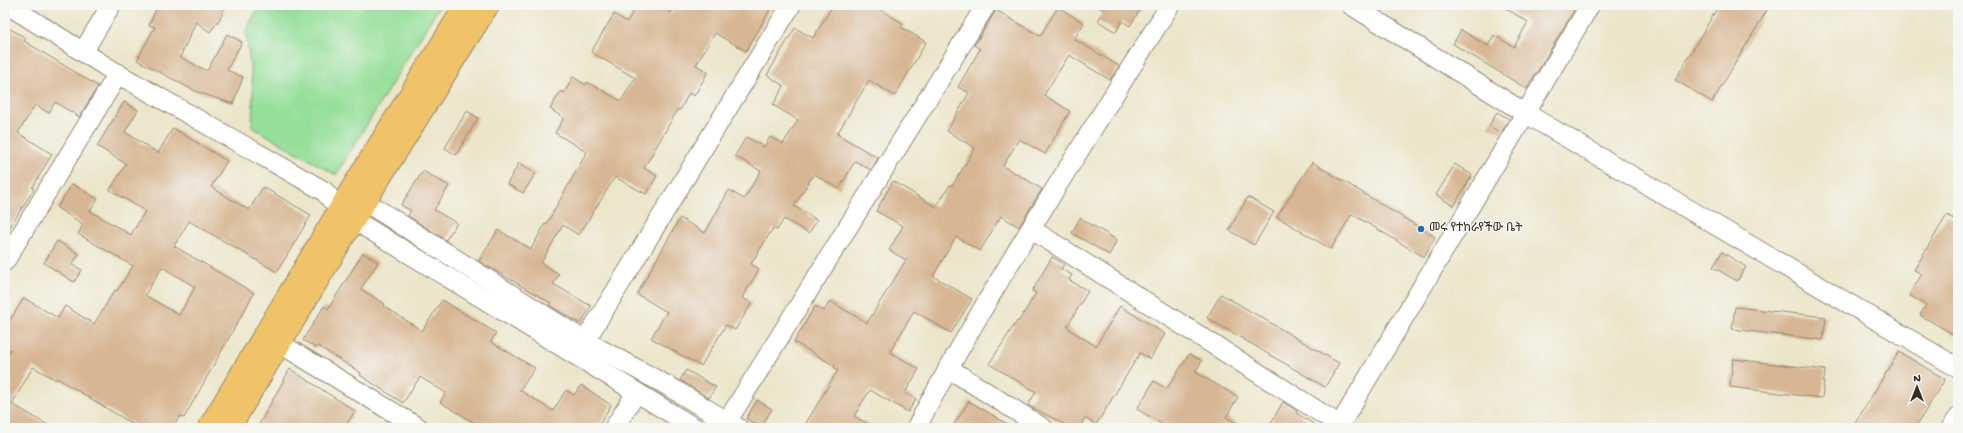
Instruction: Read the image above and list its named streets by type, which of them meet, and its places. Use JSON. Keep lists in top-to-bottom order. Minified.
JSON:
{"places":["መሩ የተከራየችው ቤት"],"north":"top"}
